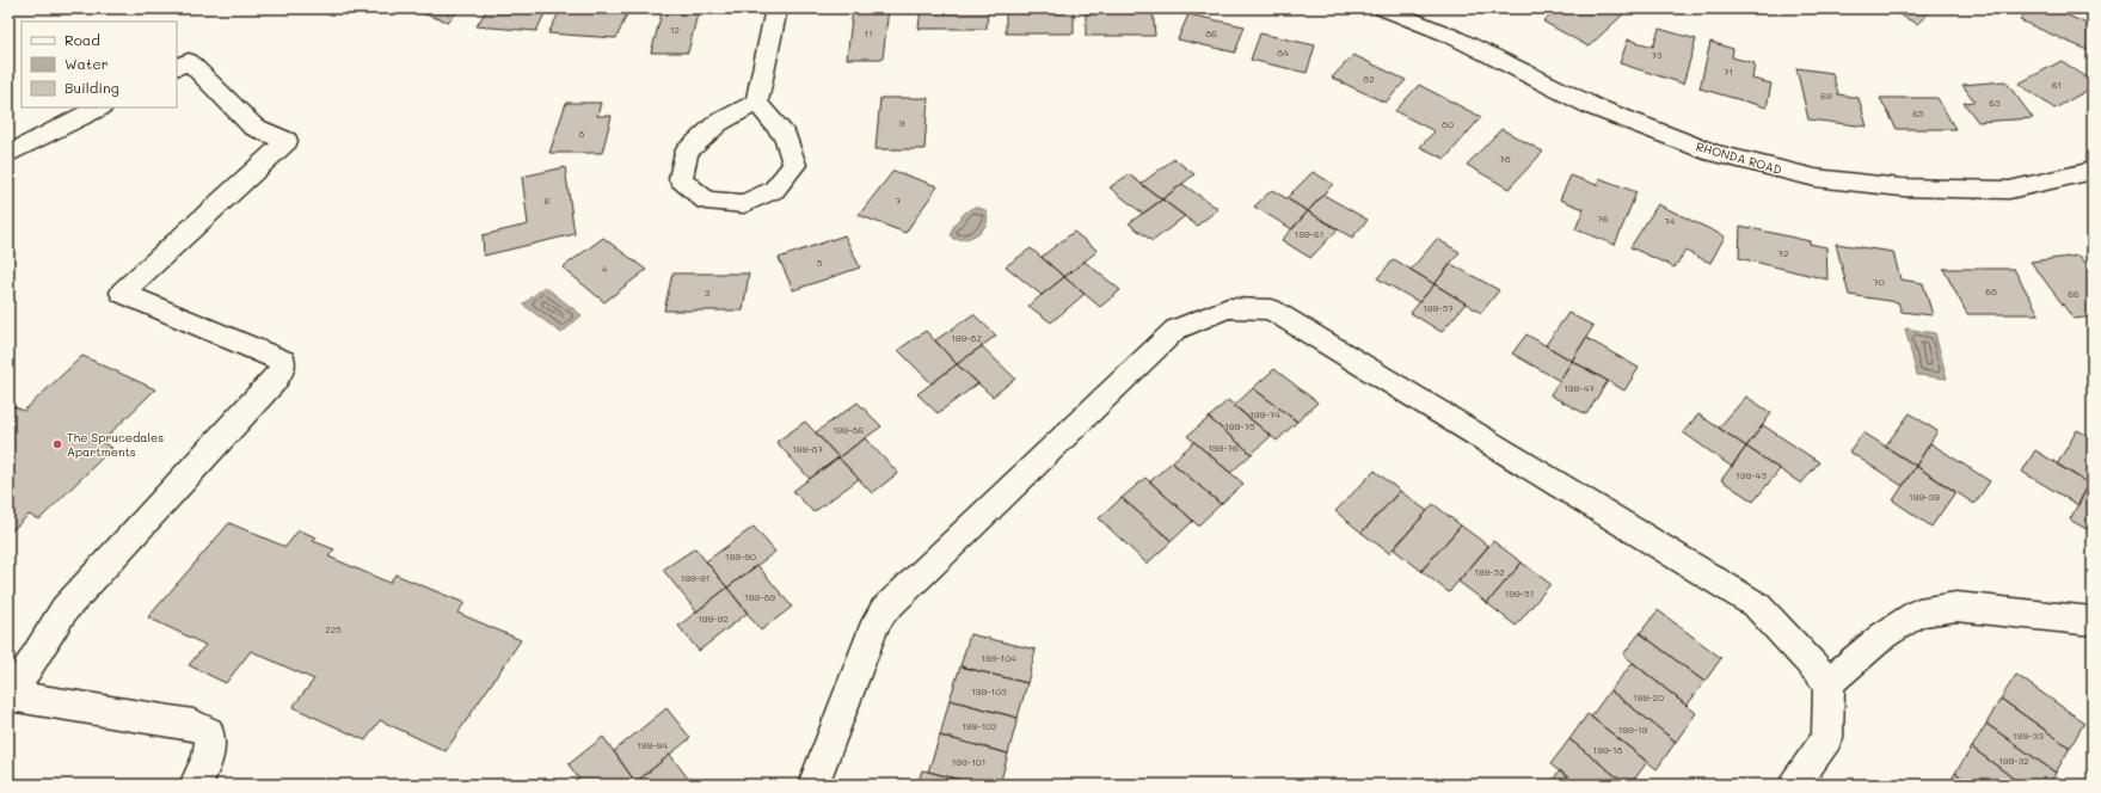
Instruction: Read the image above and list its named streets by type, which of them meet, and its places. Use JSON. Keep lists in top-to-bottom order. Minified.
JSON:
{"streets":{"street":["RHONDA ROAD"]},"places":["The Sprucedales Apartments"],"house_numbers":["12","11","86","84","73","71","82","61","69","63","65","9","80","8","78","6","7","76","74","199-61","72","5","4","70","68","3","66","199-57","199-82","199-47","199-74","199-75","199-86","199-76","199-87","199-43","199-39","199-90","199-52","199-91","199-51","199-89","199-92","225","199-104","199-103","199-20","199-102","199-19","199-33","199-94","199-18","199-32","199-101"],"legend":["Road","Water","Building"]}
